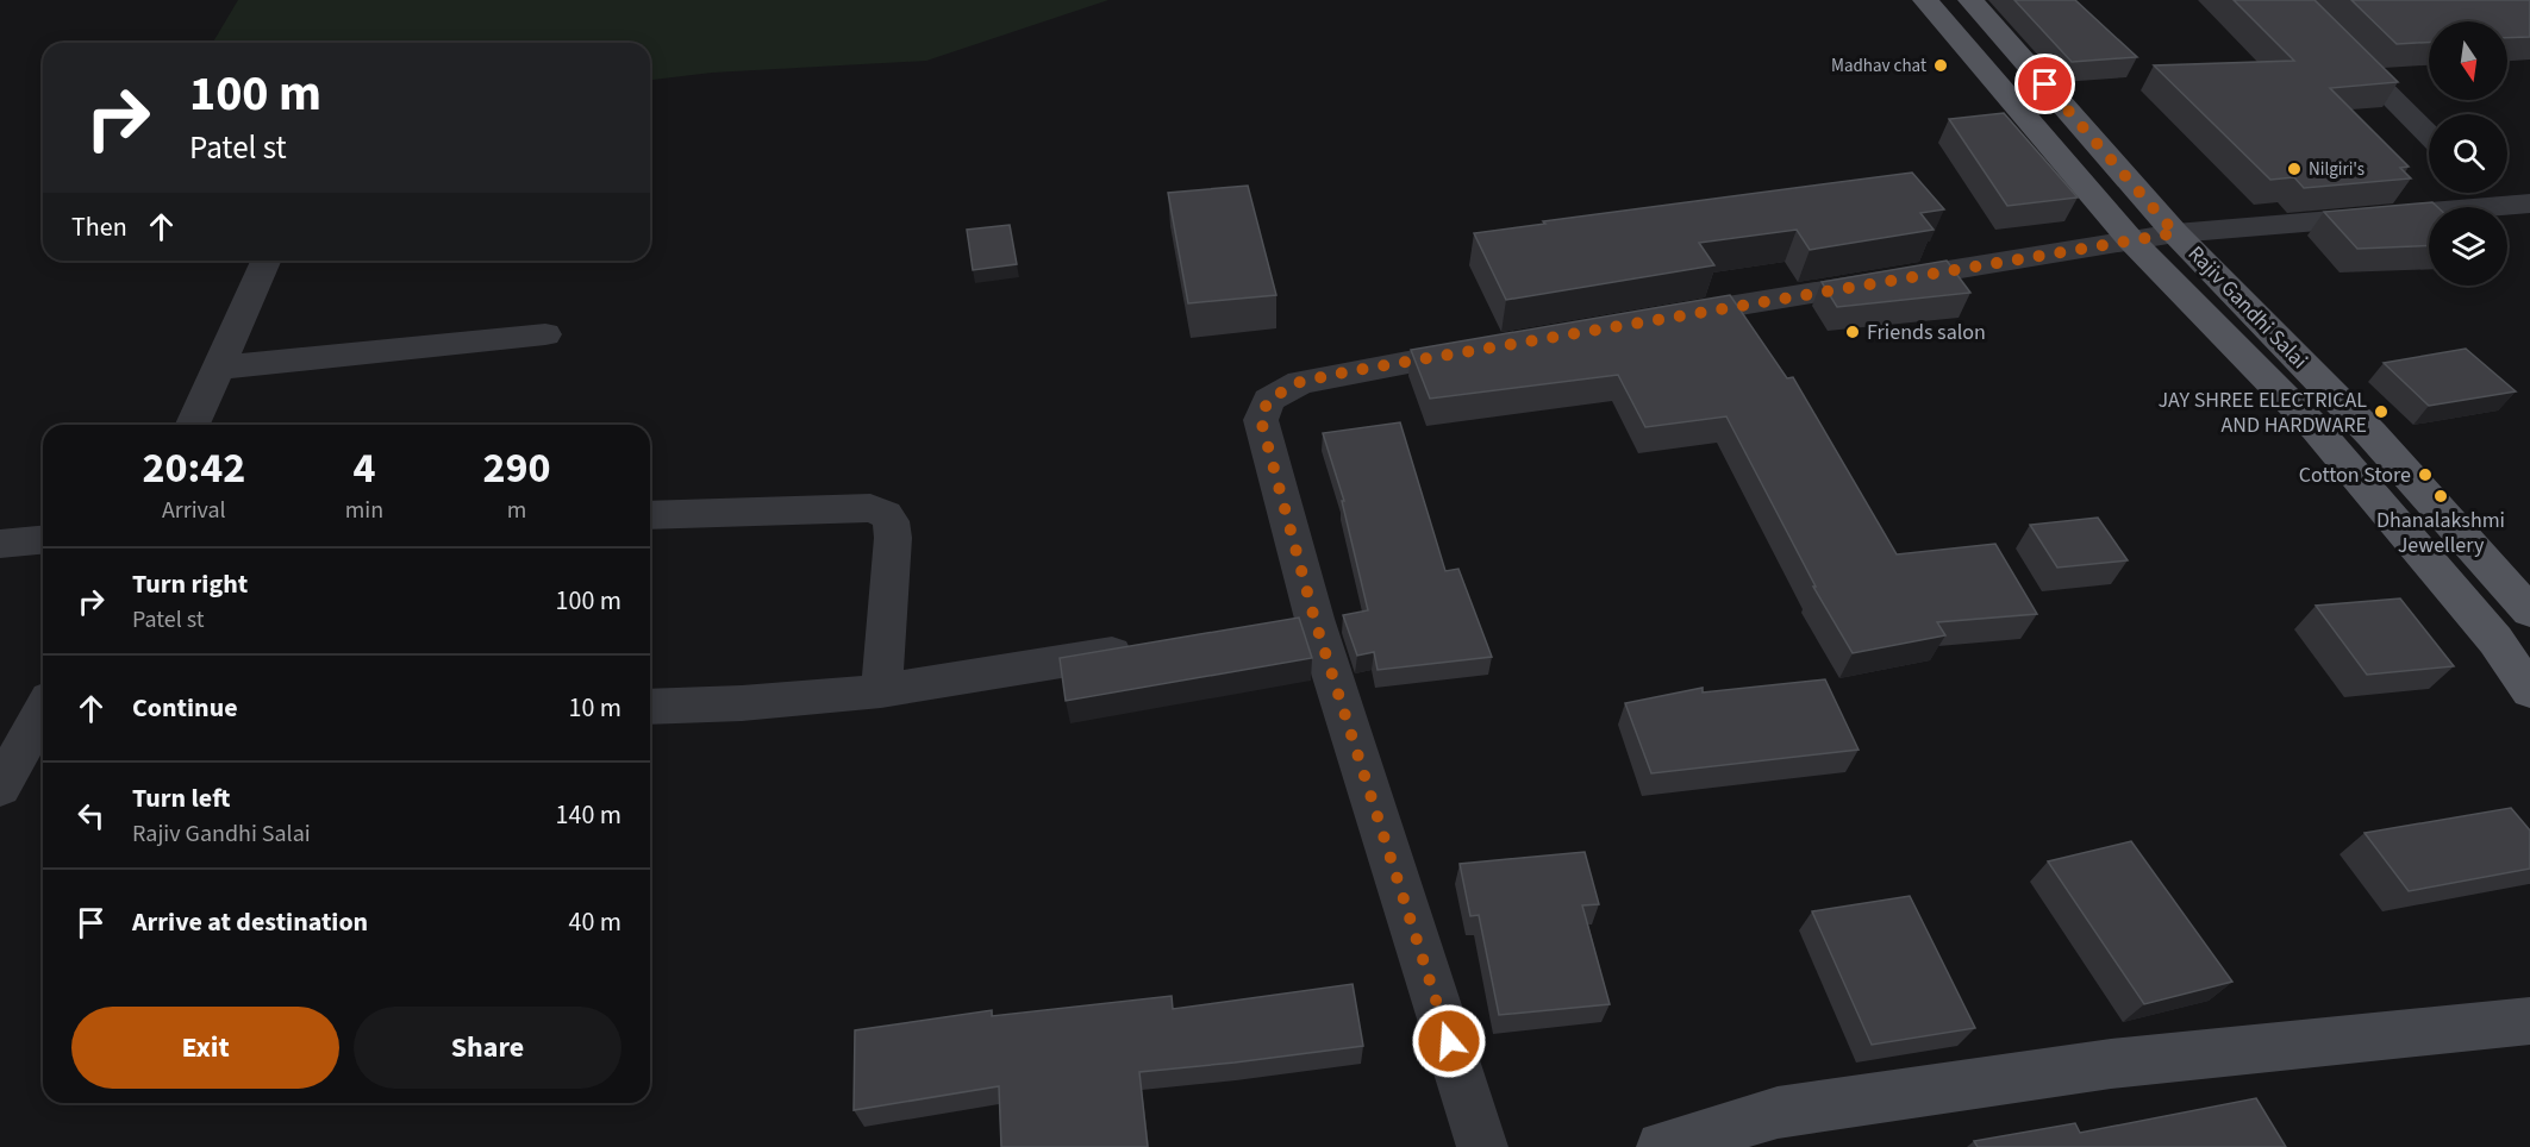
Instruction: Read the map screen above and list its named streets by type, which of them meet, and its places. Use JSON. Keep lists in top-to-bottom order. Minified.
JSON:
{"streets":{"main road":["Rajiv Gandhi Salai"]},"places":["Madhav chat","Nilgiri's","Friends salon","JAY SHREE ELECTRICAL AND HARDWARE","Cotton Store","Dhanalakshmi Jewellery"],"north":"bottom","page":{"turn":["100 m","Patel st"],"then":"Then","eta":["20:42","Arrival","4","min","290","m"],"list":[{"name":"Turn right","note":"Patel st","value":"100 m"},{"name":"Continue","value":"10 m"},{"name":"Turn left","note":"Rajiv Gandhi Salai","value":"140 m"},{"name":"Arrive at destination","value":"40 m"}],"buttons":["Exit","Share"]}}
